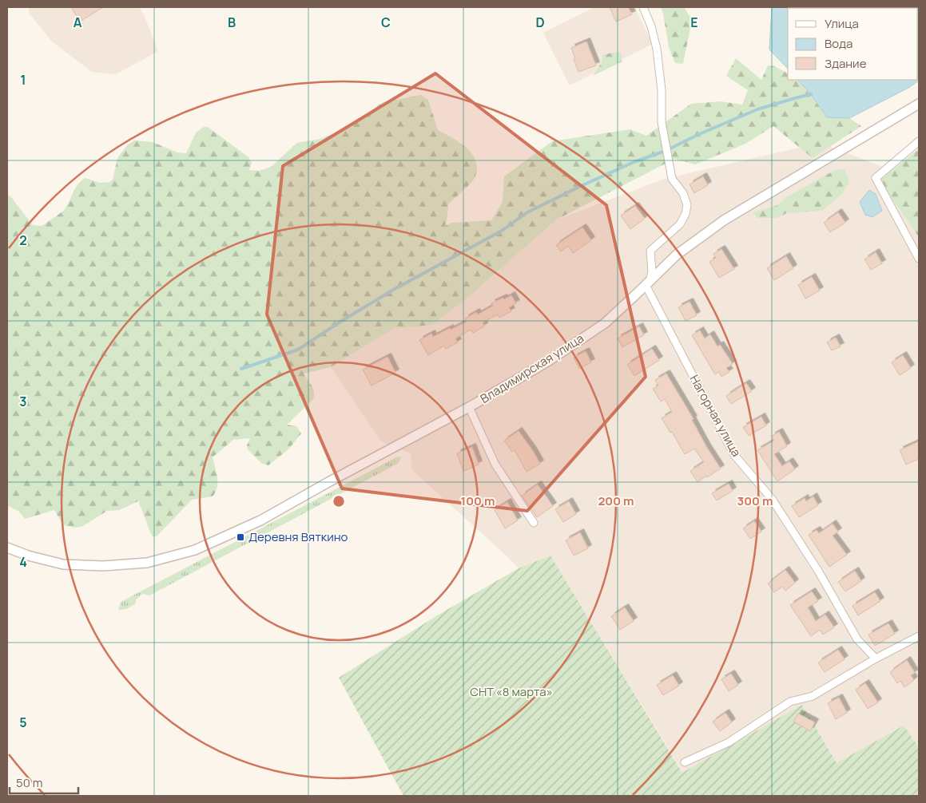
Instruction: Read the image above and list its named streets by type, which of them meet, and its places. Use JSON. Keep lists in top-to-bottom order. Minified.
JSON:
{"streets":{"street":["Владимирская улица","Нагорная улица"]},"crossings":[["Владимирская улица","Нагорная улица"]],"parks":["СНТ «8 марта»"],"places":{"transit":["Деревня Вяткино"]},"legend":["Улица","Вода","Здание"],"scale_bar":"50 m","grid":{"columns":["A","B","C","D","E"],"rows":["1","2","3","4","5"]},"rings":["100 m","200 m","300 m"]}
